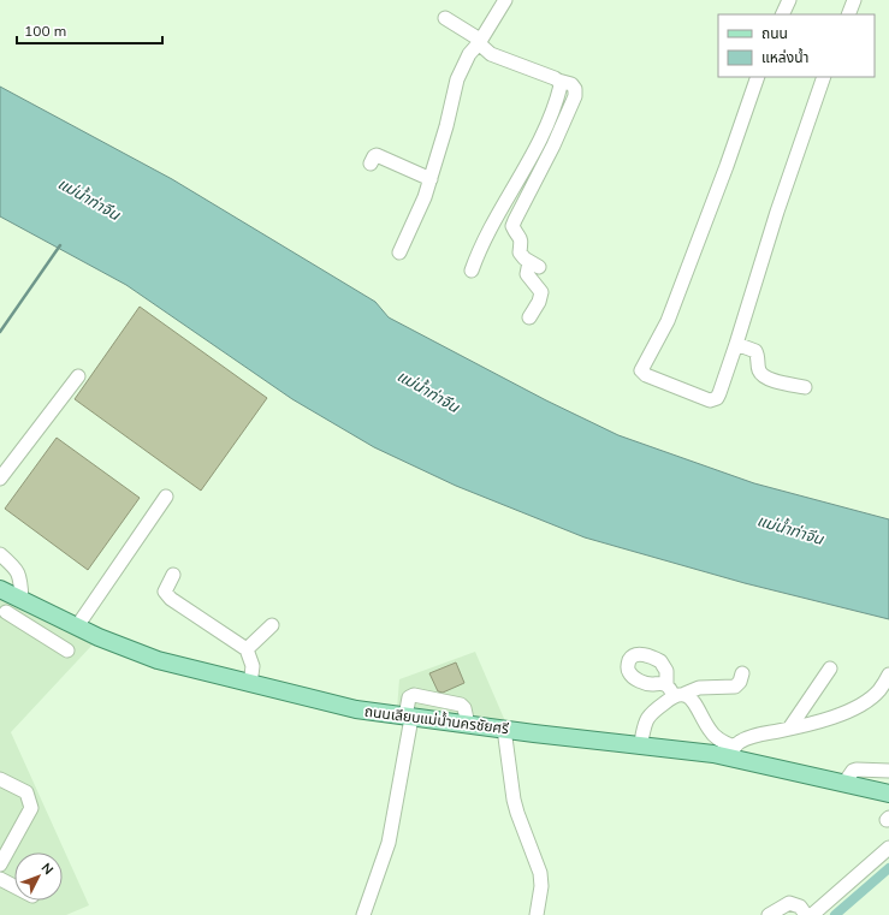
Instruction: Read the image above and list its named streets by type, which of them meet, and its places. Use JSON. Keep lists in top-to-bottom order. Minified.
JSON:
{"streets":{"main road":["ถนนเลียบแม่น้ำนครชัยศรี"]},"water":["แม่น้ำท่าจีน"],"legend":["ถนน","แหล่งน้ำ"],"scale_bar":"100 m","north":"top right"}
